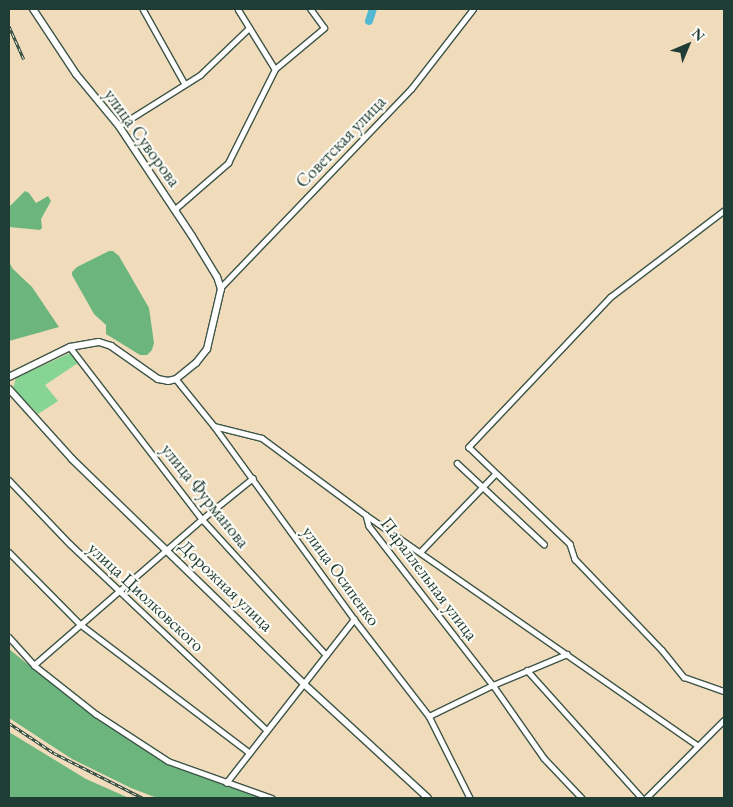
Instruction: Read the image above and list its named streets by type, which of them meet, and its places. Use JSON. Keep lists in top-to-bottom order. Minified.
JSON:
{"streets":{"street":["улица Суворова","Советская улица","улица Фурманова","улица Осипенко","Параллельная улица","Дорожная улица","улица Циолковского"]},"crossings":[["улица Суворова","Советская улица"],["улица Осипенко","Параллельная улица"]],"north":"top right"}
